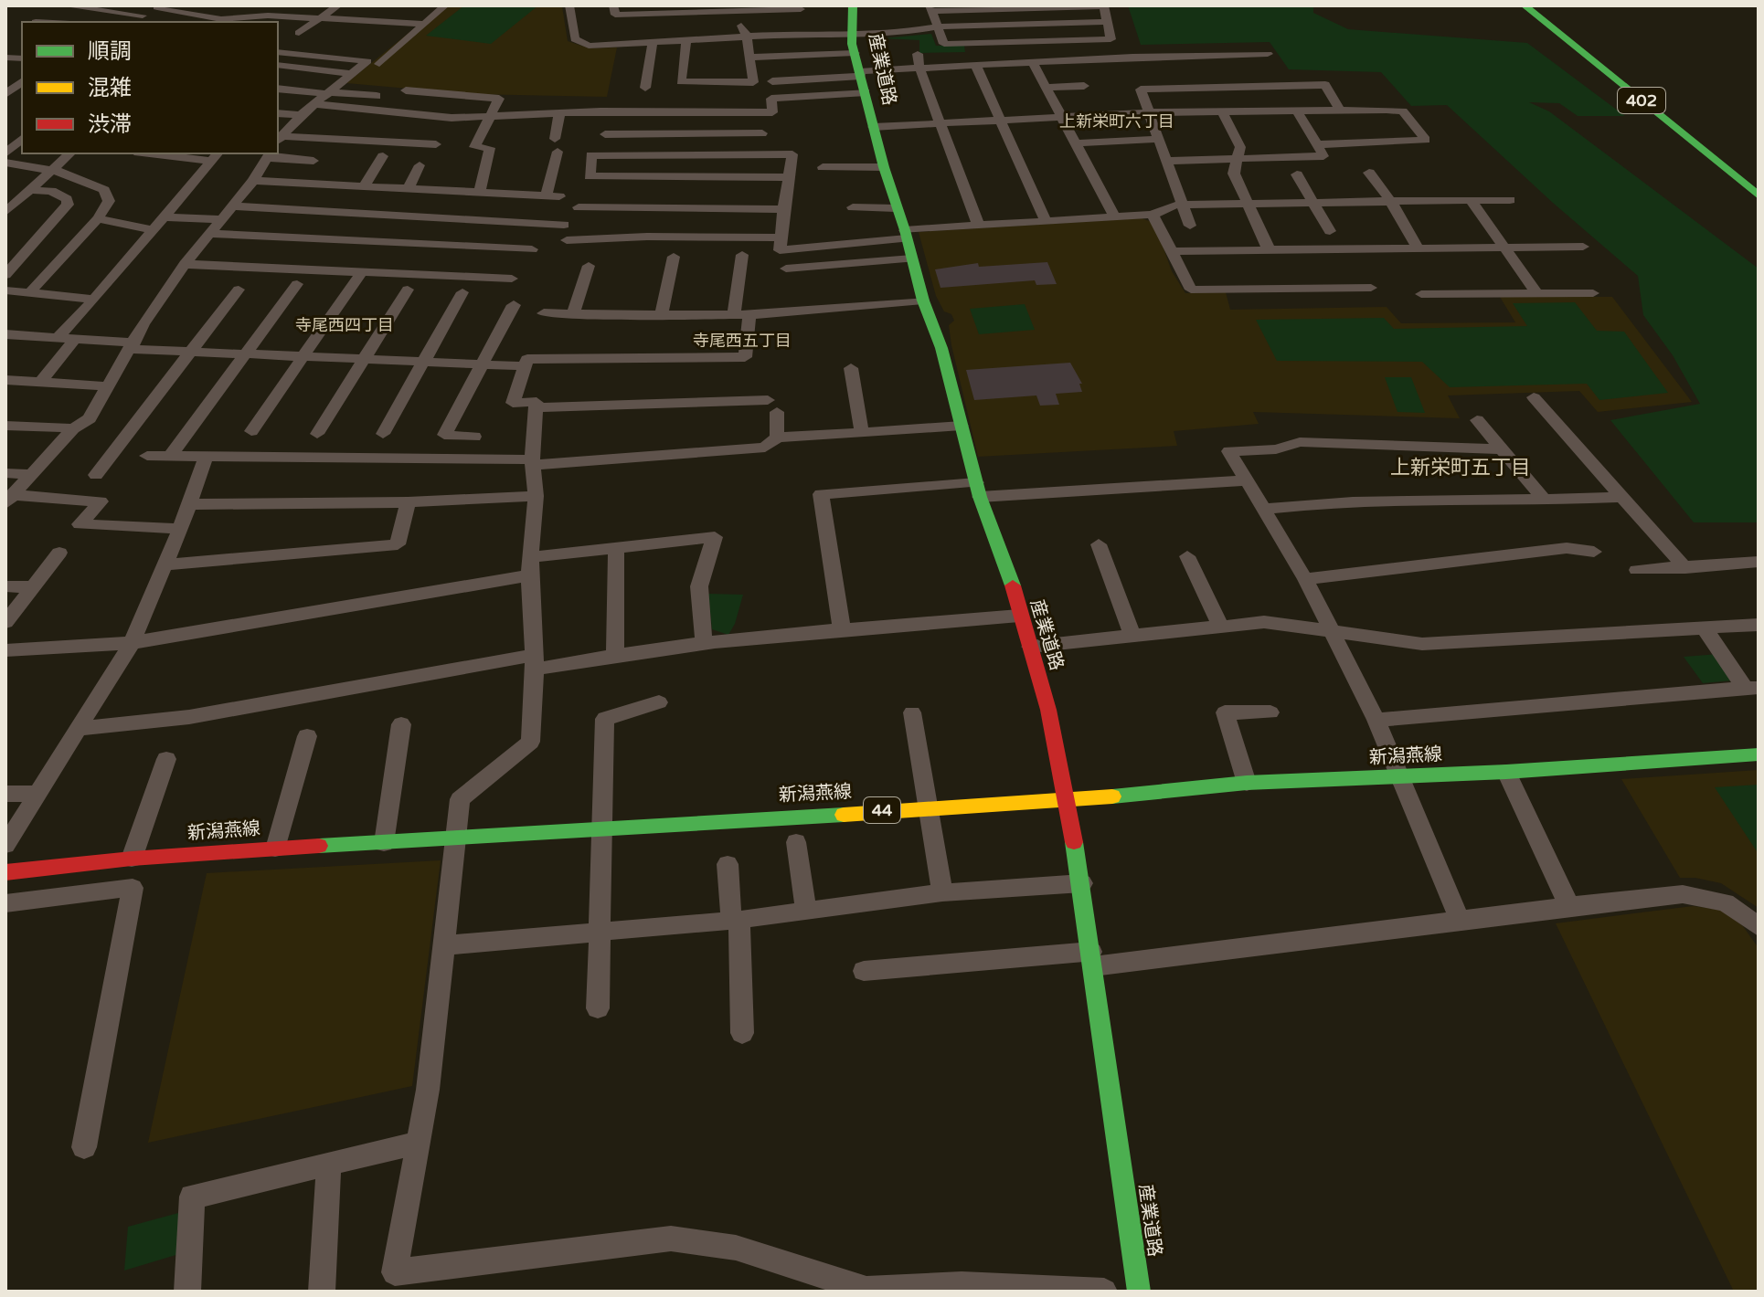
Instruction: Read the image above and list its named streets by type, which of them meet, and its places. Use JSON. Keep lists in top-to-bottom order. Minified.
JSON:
{"streets":{"main road":["産業道路","402","新潟燕線","44"]},"crossings":[["産業道路","新潟燕線"]],"districts":["上新栄町六丁目","寺尾西四丁目","寺尾西五丁目","上新栄町五丁目"],"legend":["順調","混雑","渋滞"]}
